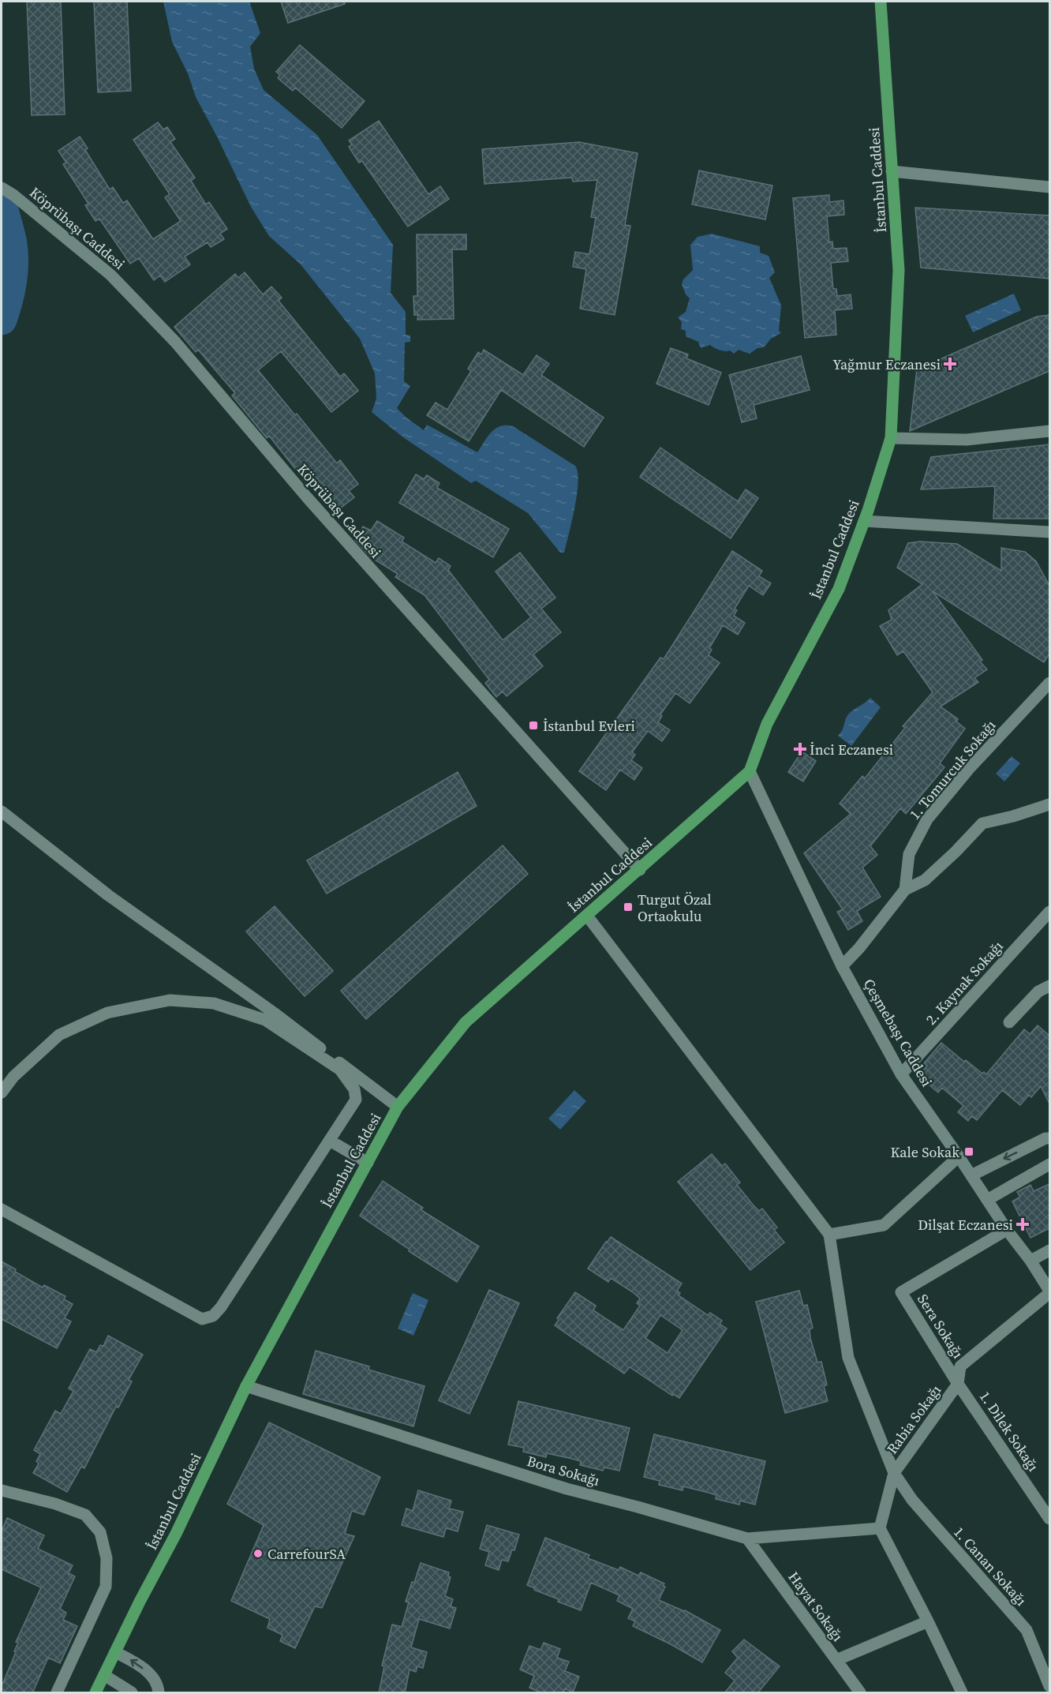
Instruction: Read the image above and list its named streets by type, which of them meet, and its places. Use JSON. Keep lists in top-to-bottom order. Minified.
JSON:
{"streets":{"main road":["İstanbul Caddesi"],"street":["Köprübaşı Caddesi","1. Tomurcuk Sokağı","2. Kaynak Sokağı","Çeşmebaşı Caddesi","Sera Sokağı","Rabia Sokağı","1. Dilek Sokağı","Bora Sokağı","1. Canan Sokağı","Hayat Sokağı"]},"crossings":[["İstanbul Caddesi","Köprübaşı Caddesi"],["İstanbul Caddesi","Çeşmebaşı Caddesi"],["İstanbul Caddesi","Bora Sokağı"],["2. Kaynak Sokağı","Çeşmebaşı Caddesi"],["Çeşmebaşı Caddesi","Sera Sokağı"],["Çeşmebaşı Caddesi","Rabia Sokağı"],["Sera Sokağı","Rabia Sokağı"],["Sera Sokağı","1. Dilek Sokağı"],["Rabia Sokağı","1. Dilek Sokağı"],["Rabia Sokağı","1. Canan Sokağı"],["Bora Sokağı","Hayat Sokağı"]],"places":{"health":["Yağmur Eczanesi","İnci Eczanesi","Dilşat Eczanesi"],"transit":["İstanbul Evleri","Turgut Özal Ortaokulu","Kale Sokak"],"other":["CarrefourSA"]}}
